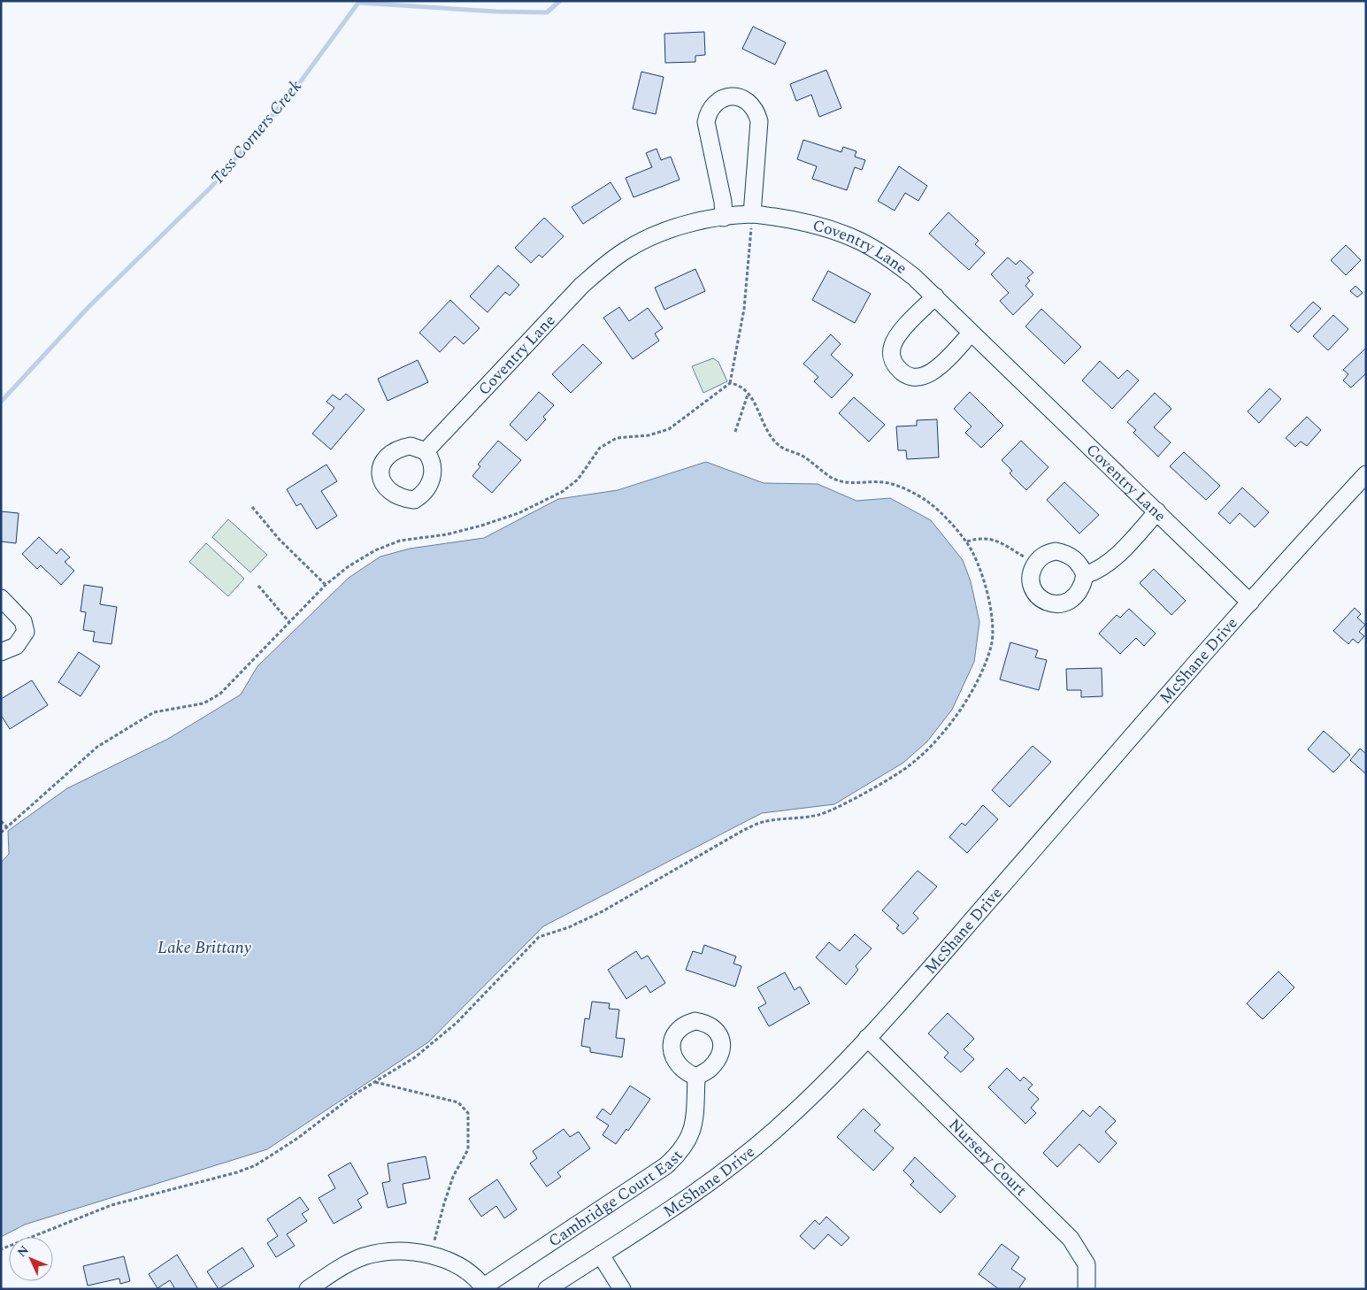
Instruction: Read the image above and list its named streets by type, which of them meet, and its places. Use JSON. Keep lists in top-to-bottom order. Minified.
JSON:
{"streets":{"street":["Coventry Lane","McShane Drive","Nursery Court","Cambridge Court East"]},"crossings":[["Coventry Lane","McShane Drive"],["McShane Drive","Nursery Court"]],"water":["Tess Corners Creek","Lake Brittany"],"north":"top left"}
